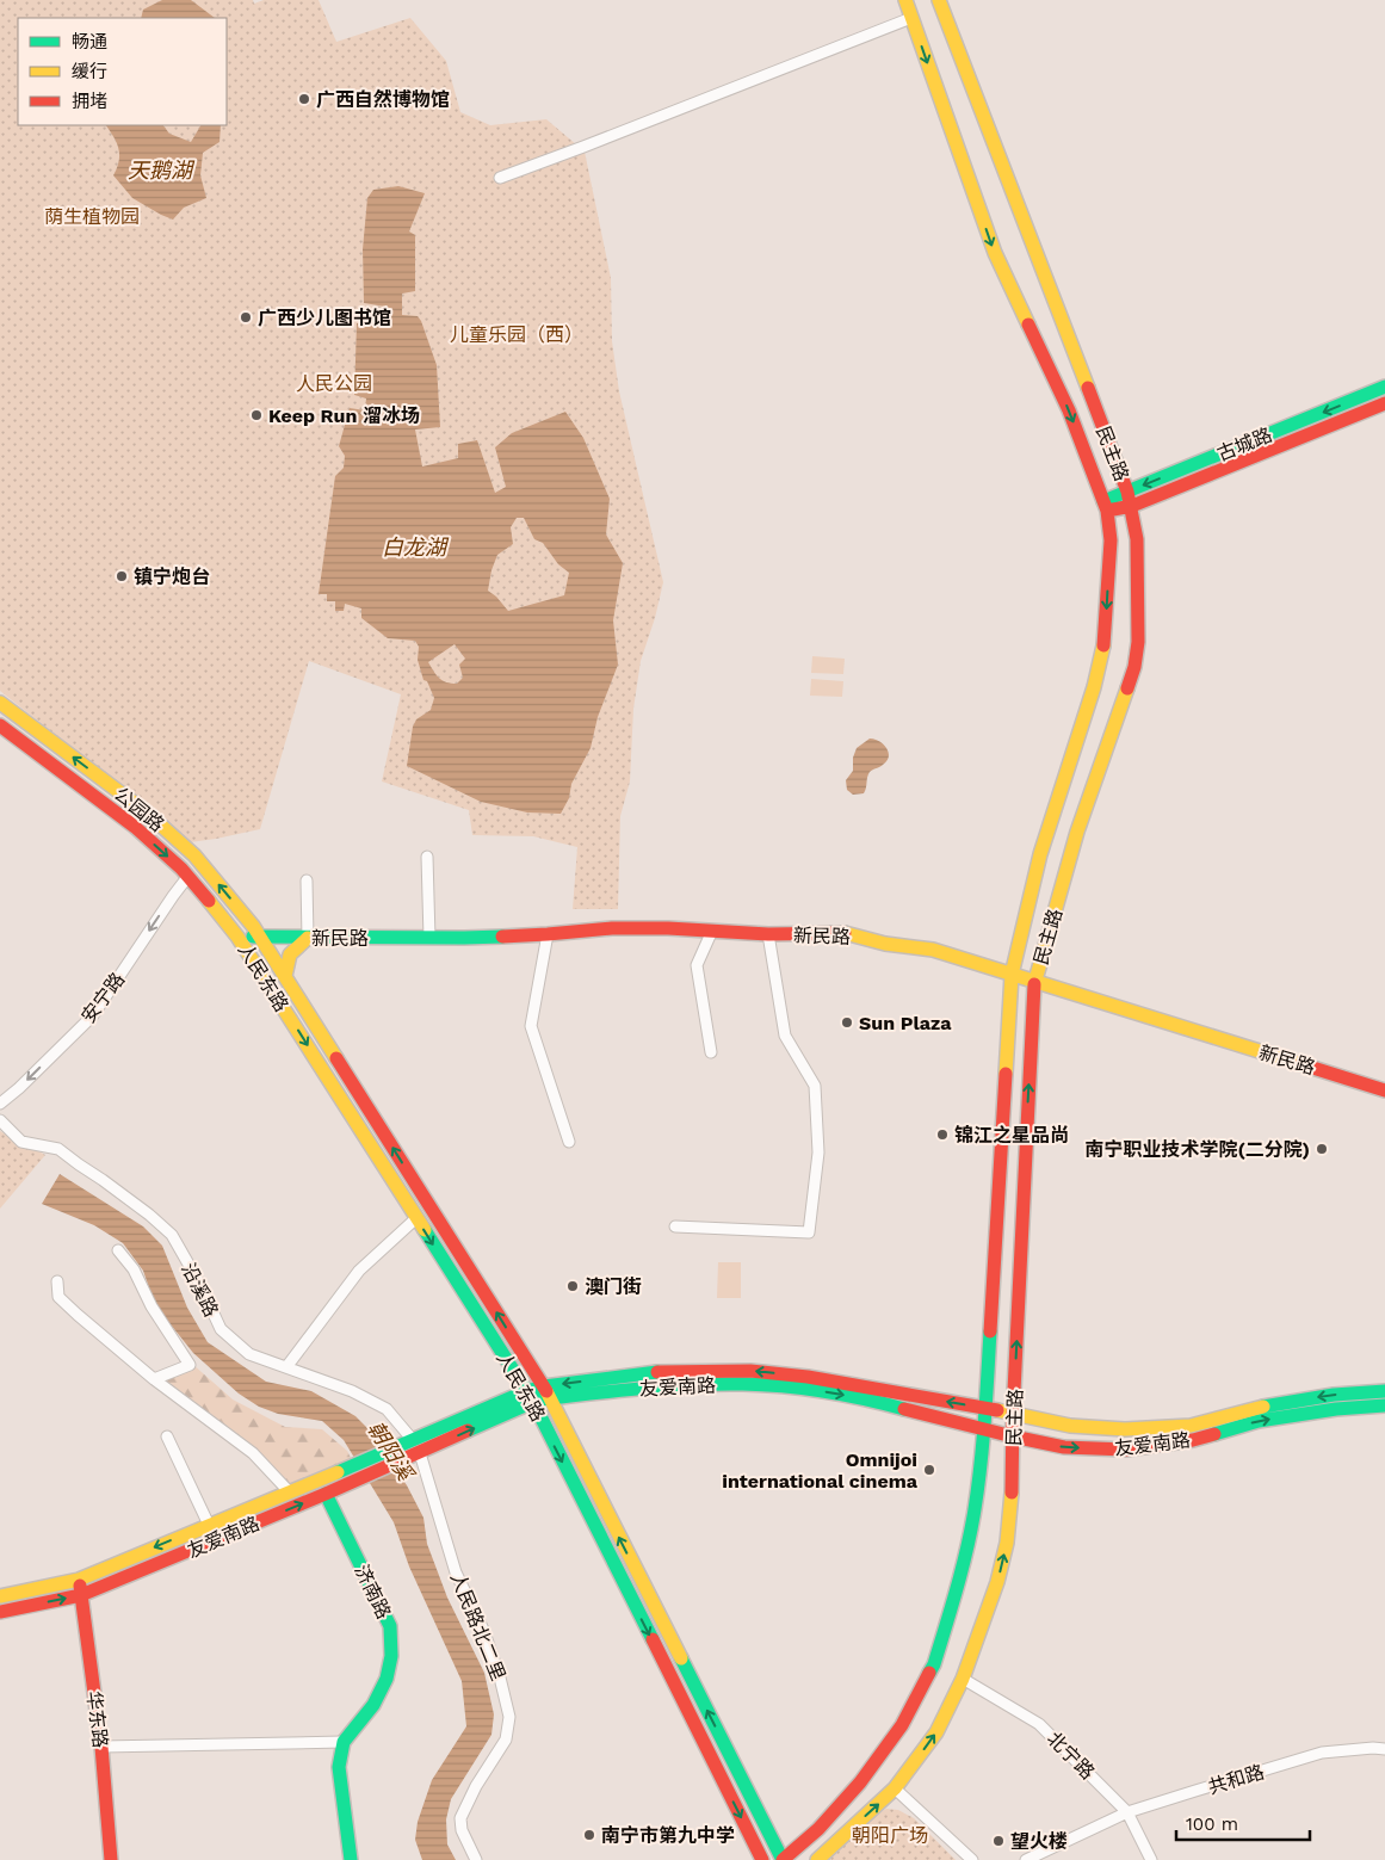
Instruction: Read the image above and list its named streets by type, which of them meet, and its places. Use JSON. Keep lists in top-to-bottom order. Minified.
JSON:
{"streets":{"main road":["古城路","民主路","公园路","新民路","人民东路","友爱南路","济南路","华东路"],"street":["安宁路","沿溪路","人民路北二里","北宁路","共和路"]},"crossings":[["古城路","民主路"],["民主路","新民路"],["民主路","人民东路"],["民主路","友爱南路"],["民主路","北宁路"],["公园路","新民路"],["公园路","人民东路"],["公园路","安宁路"],["新民路","人民东路"],["人民东路","友爱南路"],["沿溪路","友爱南路"],["沿溪路","人民路北二里"],["友爱南路","济南路"],["友爱南路","人民路北二里"],["友爱南路","华东路"],["北宁路","共和路"]],"one_way":["安宁路"],"water":["天鹅湖","白龙湖","朝阳溪"],"parks":["荫生植物园","儿童乐园（西）","人民公园","朝阳广场"],"places":["广西自然博物馆","广西少儿图书馆","Keep Run 溜冰场","镇宁炮台","Sun Plaza","锦江之星品尚","南宁职业技术学院(二分院)","澳门街","Omnijoi international cinema","南宁市第九中学","望火楼"],"legend":["畅通","缓行","拥堵"],"scale_bar":"100 m"}
